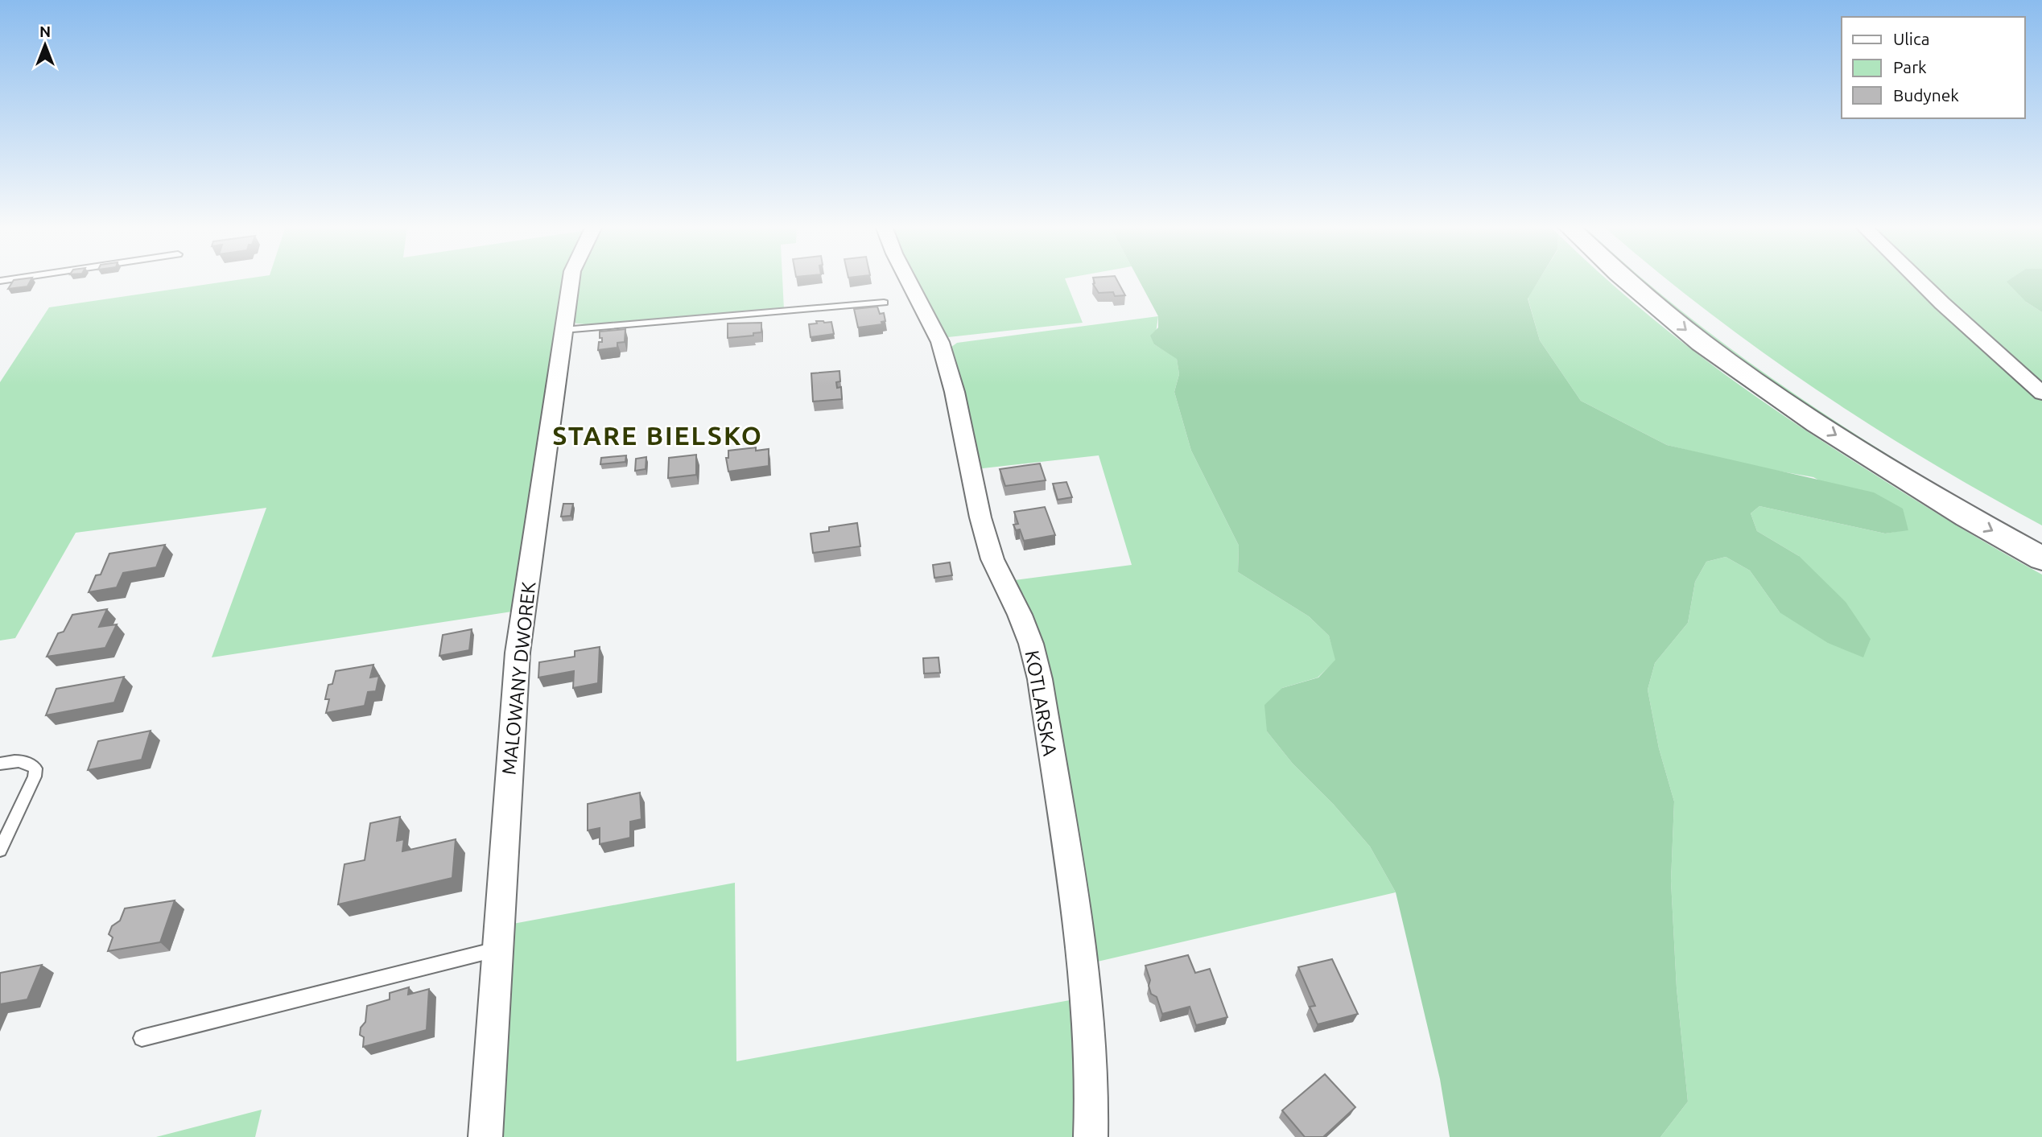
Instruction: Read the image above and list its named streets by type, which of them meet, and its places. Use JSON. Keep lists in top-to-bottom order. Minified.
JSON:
{"streets":{"street":["MALOWANY DWOREK","KOTLARSKA"]},"districts":["STARE BIELSKO"],"legend":["Ulica","Park","Budynek"],"north":"top"}
